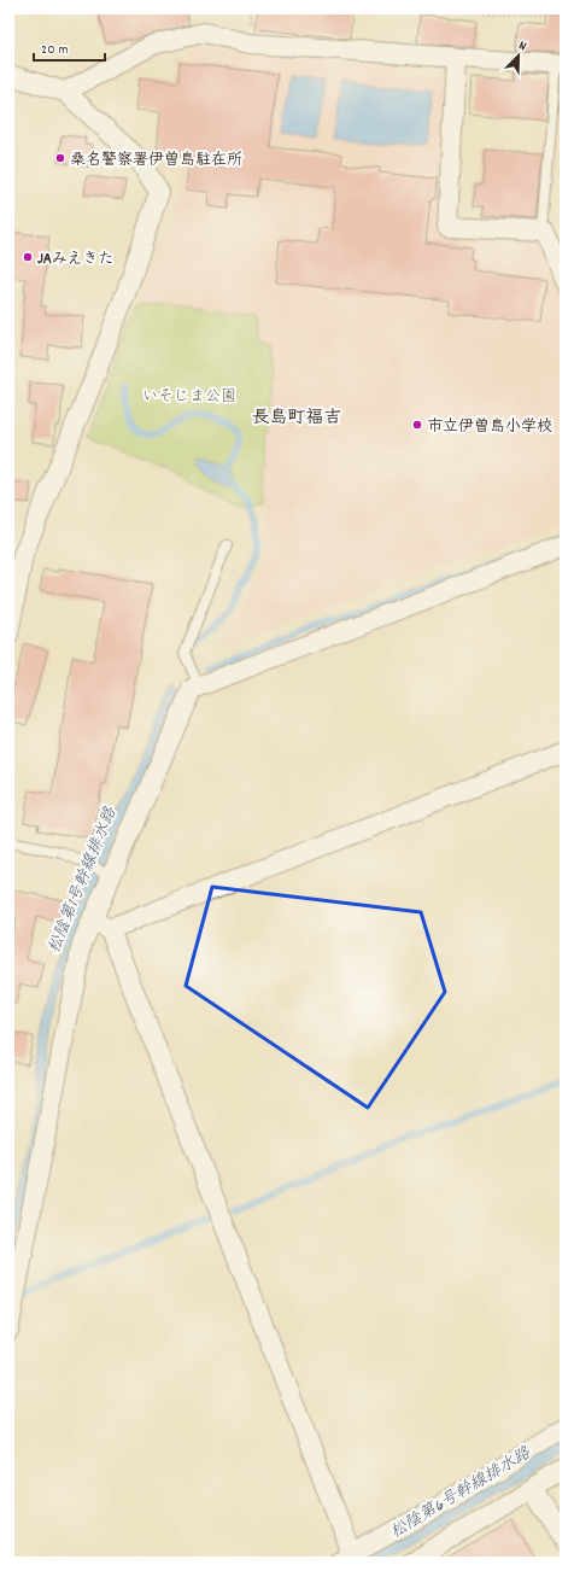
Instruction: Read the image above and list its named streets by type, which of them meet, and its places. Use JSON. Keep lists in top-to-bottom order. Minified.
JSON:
{"districts":["長島町福吉"],"water":["松陰第1号幹線排水路","松陰第6号幹線排水路"],"parks":["いそじま公園"],"places":["桑名警察署伊曽島駐在所","JAみえきた","市立伊曽島小学校"],"scale_bar":"20 m","north":"top right"}
